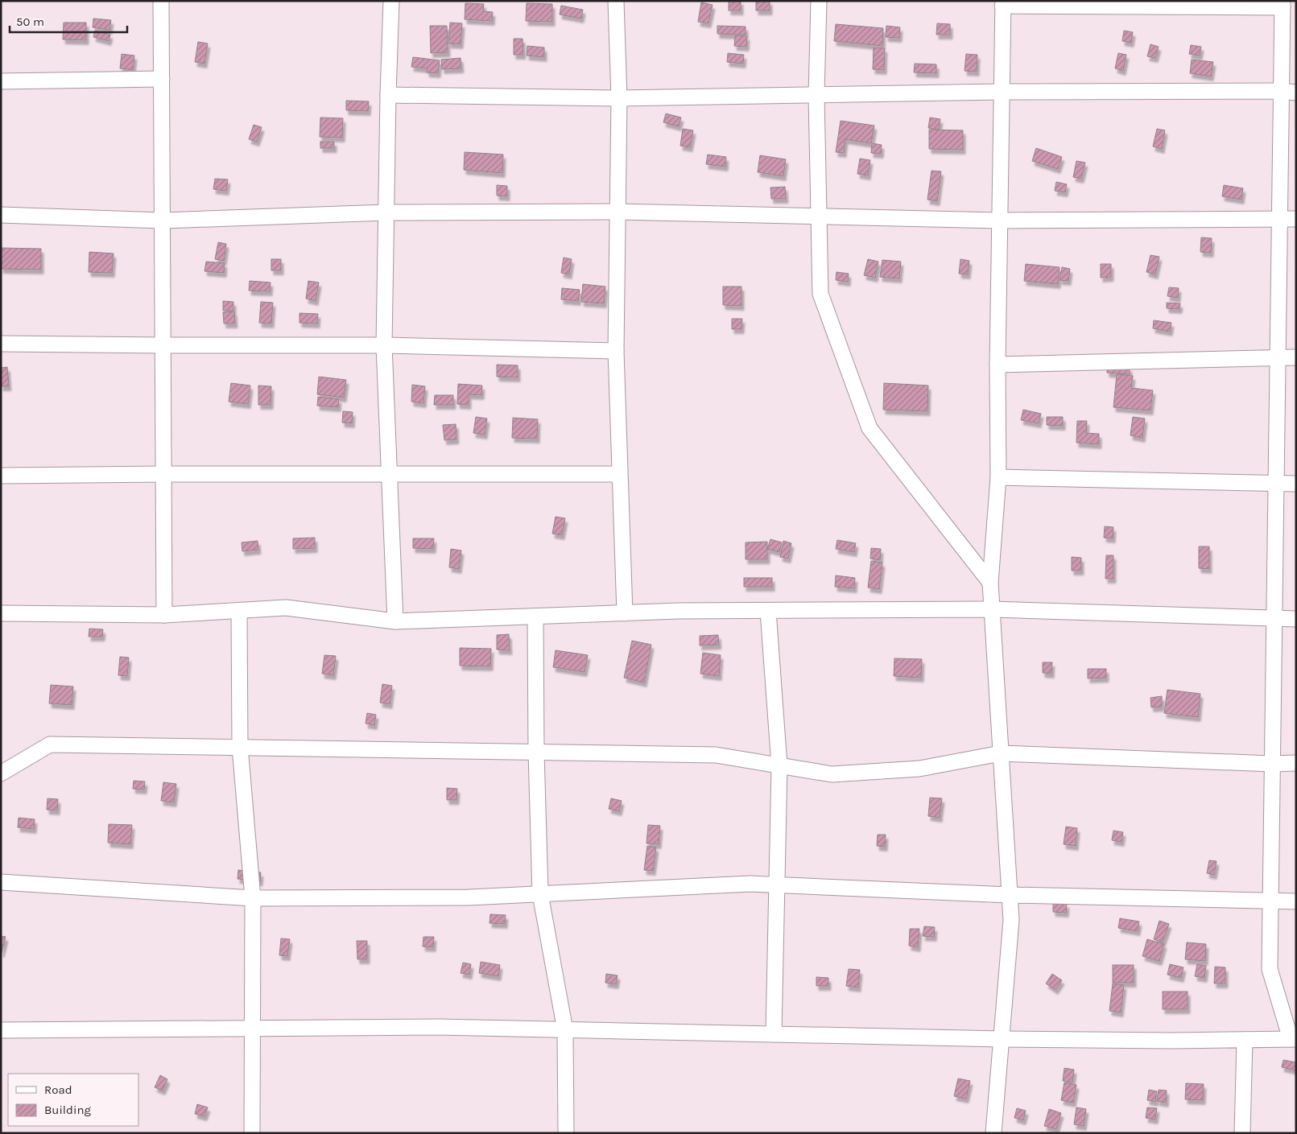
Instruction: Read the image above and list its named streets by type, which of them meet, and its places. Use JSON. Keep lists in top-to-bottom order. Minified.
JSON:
{"legend":["Road","Building"],"scale_bar":"50 m"}
